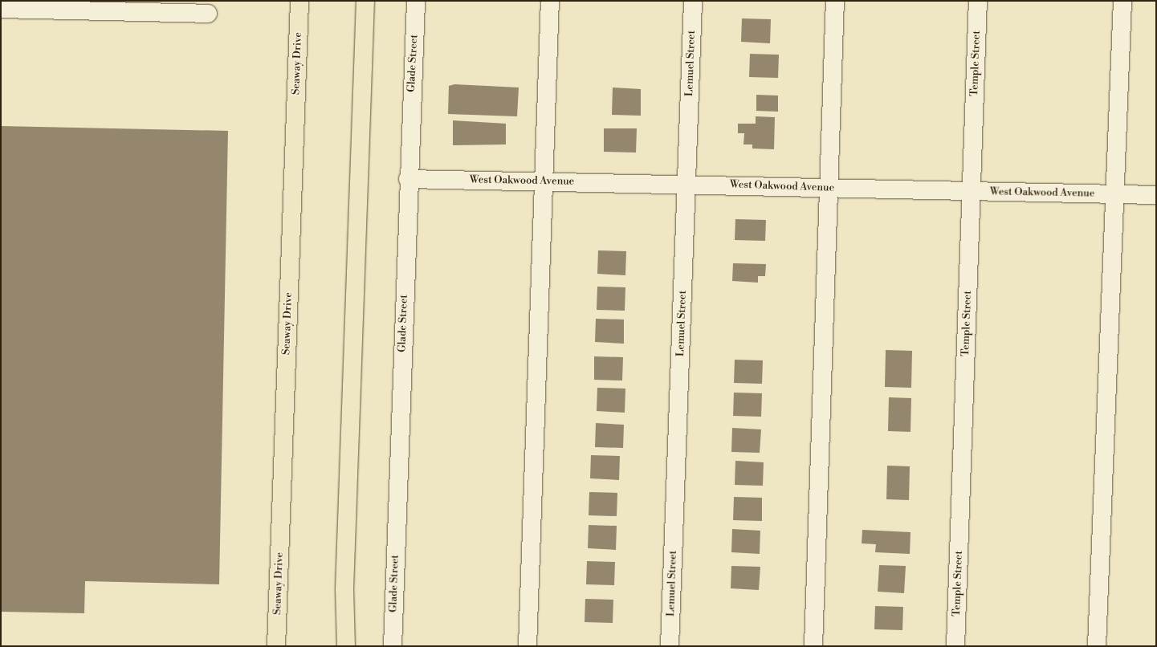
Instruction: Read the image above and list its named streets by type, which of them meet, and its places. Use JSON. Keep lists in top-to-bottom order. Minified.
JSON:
{"streets":{"highway":["Seaway Drive"],"street":["Glade Street","Lemuel Street","Temple Street","West Oakwood Avenue"]},"crossings":[["Glade Street","West Oakwood Avenue"],["Lemuel Street","West Oakwood Avenue"],["Temple Street","West Oakwood Avenue"]]}
